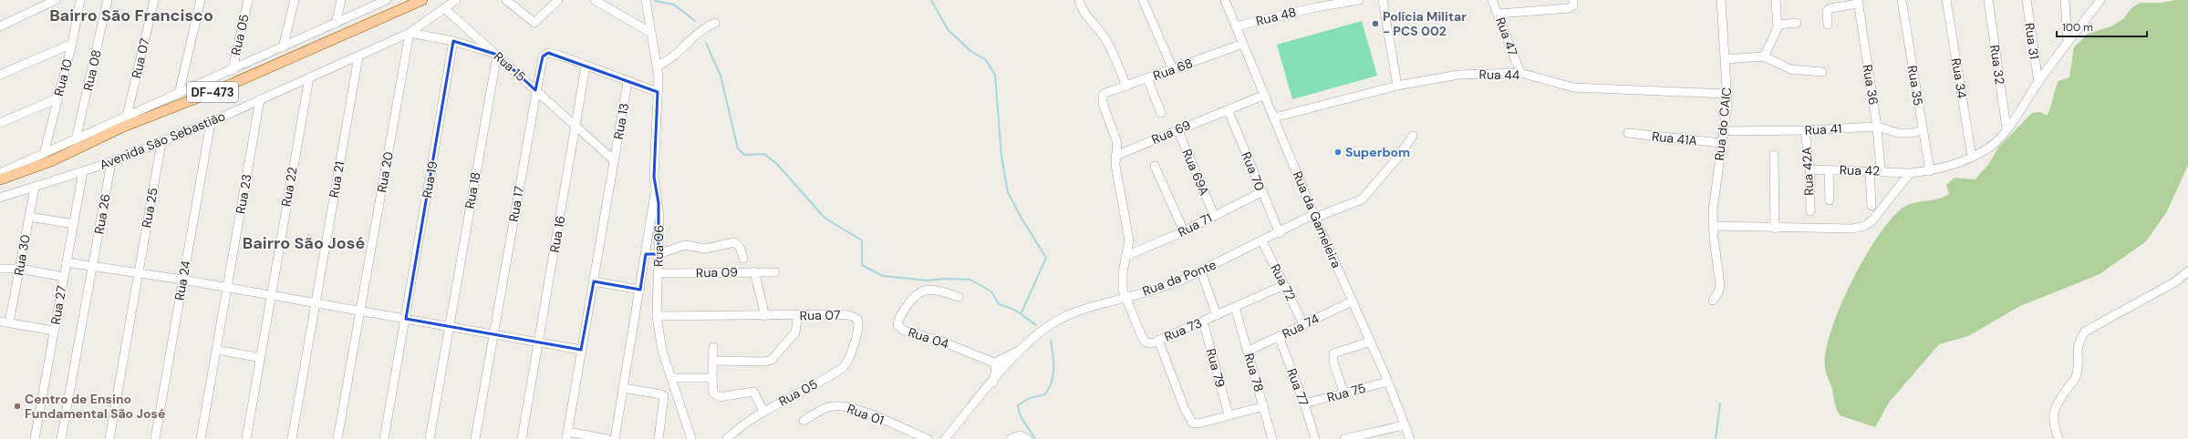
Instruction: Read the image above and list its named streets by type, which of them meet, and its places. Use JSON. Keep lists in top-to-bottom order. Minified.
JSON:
{"streets":{"main road":["DF-473","Avenida São Sebastião"],"street":["Rua 48","Rua 05","Rua 47","Rua 31","Rua 07","Rua 32","Rua 15","Rua 68","Rua 08","Rua 44","Rua 10","Rua 34","Rua 36","Rua 35","Rua 13","Rua do CAIC","Rua 41","Rua 69","Rua 41A","Rua 42","Rua 70","Rua 42A","Rua 20","Rua 69A","Rua 21","Rua 19","Rua 22","Rua 18","Rua 23","Rua 17","Rua 25","Rua 26","Rua da Gameleira","Rua 71","Rua 16","Rua 06","Rua 30","Rua 09","Rua da Ponte","Rua 24","Rua 72","Rua 27","Rua 74","Rua 73","Rua 04","Rua 79","Rua 78","Rua 77","Rua 75","Rua 01"]},"crossings":[["Rua 48","Rua da Gameleira"],["Rua 05","Rua 07"],["Rua 47","Rua 44"],["Rua 31","Rua 42"],["Rua 07","Rua 06"],["Rua 32","Rua 42"],["Rua 15","Rua 13"],["Rua 15","Avenida São Sebastião"],["Rua 15","Rua 18"],["Rua 15","Rua 17"],["Rua 15","Rua 16"],["Rua 68","Rua 69"],["Rua 68","Rua da Gameleira"],["Rua 44","Rua do CAIC"],["Rua 44","Rua da Gameleira"],["Rua 34","Rua 42"],["Rua 36","Rua 41"],["Rua 36","Rua 42"],["Rua 35","Rua 41"],["Rua 35","Rua 42"],["Rua do CAIC","Rua 41"],["Rua do CAIC","Rua 41A"],["Rua 41","Rua 42A"],["Rua 69","Rua 70"],["Rua 69","Rua 69A"],["Rua 69","Rua da Gameleira"],["Avenida São Sebastião","Rua 20"],["Avenida São Sebastião","Rua 21"],["Avenida São Sebastião","Rua 22"],["Avenida São Sebastião","Rua 23"],["Avenida São Sebastião","Rua 25"],["Avenida São Sebastião","Rua 26"],["Avenida São Sebastião","Rua 30"],["Avenida São Sebastião","Rua 24"],["Avenida São Sebastião","Rua 27"],["Rua 42","Rua 42A"],["Rua 70","Rua 71"],["Rua 70","Rua da Ponte"],["Rua 69A","Rua 71"],["Rua 17","Rua 16"],["Rua da Gameleira","Rua da Ponte"],["Rua da Gameleira","Rua 74"],["Rua da Gameleira","Rua 75"],["Rua 06","Rua 09"],["Rua da Ponte","Rua 72"],["Rua 72","Rua 74"],["Rua 72","Rua 73"],["Rua 74","Rua 78"],["Rua 74","Rua 77"],["Rua 73","Rua 79"],["Rua 73","Rua 78"],["Rua 77","Rua 75"]],"districts":["Bairro São Francisco","Bairro São José"],"places":["Polícia Militar - PCS 002","Superbom","Centro de Ensino Fundamental São José"],"scale_bar":"100 m"}
